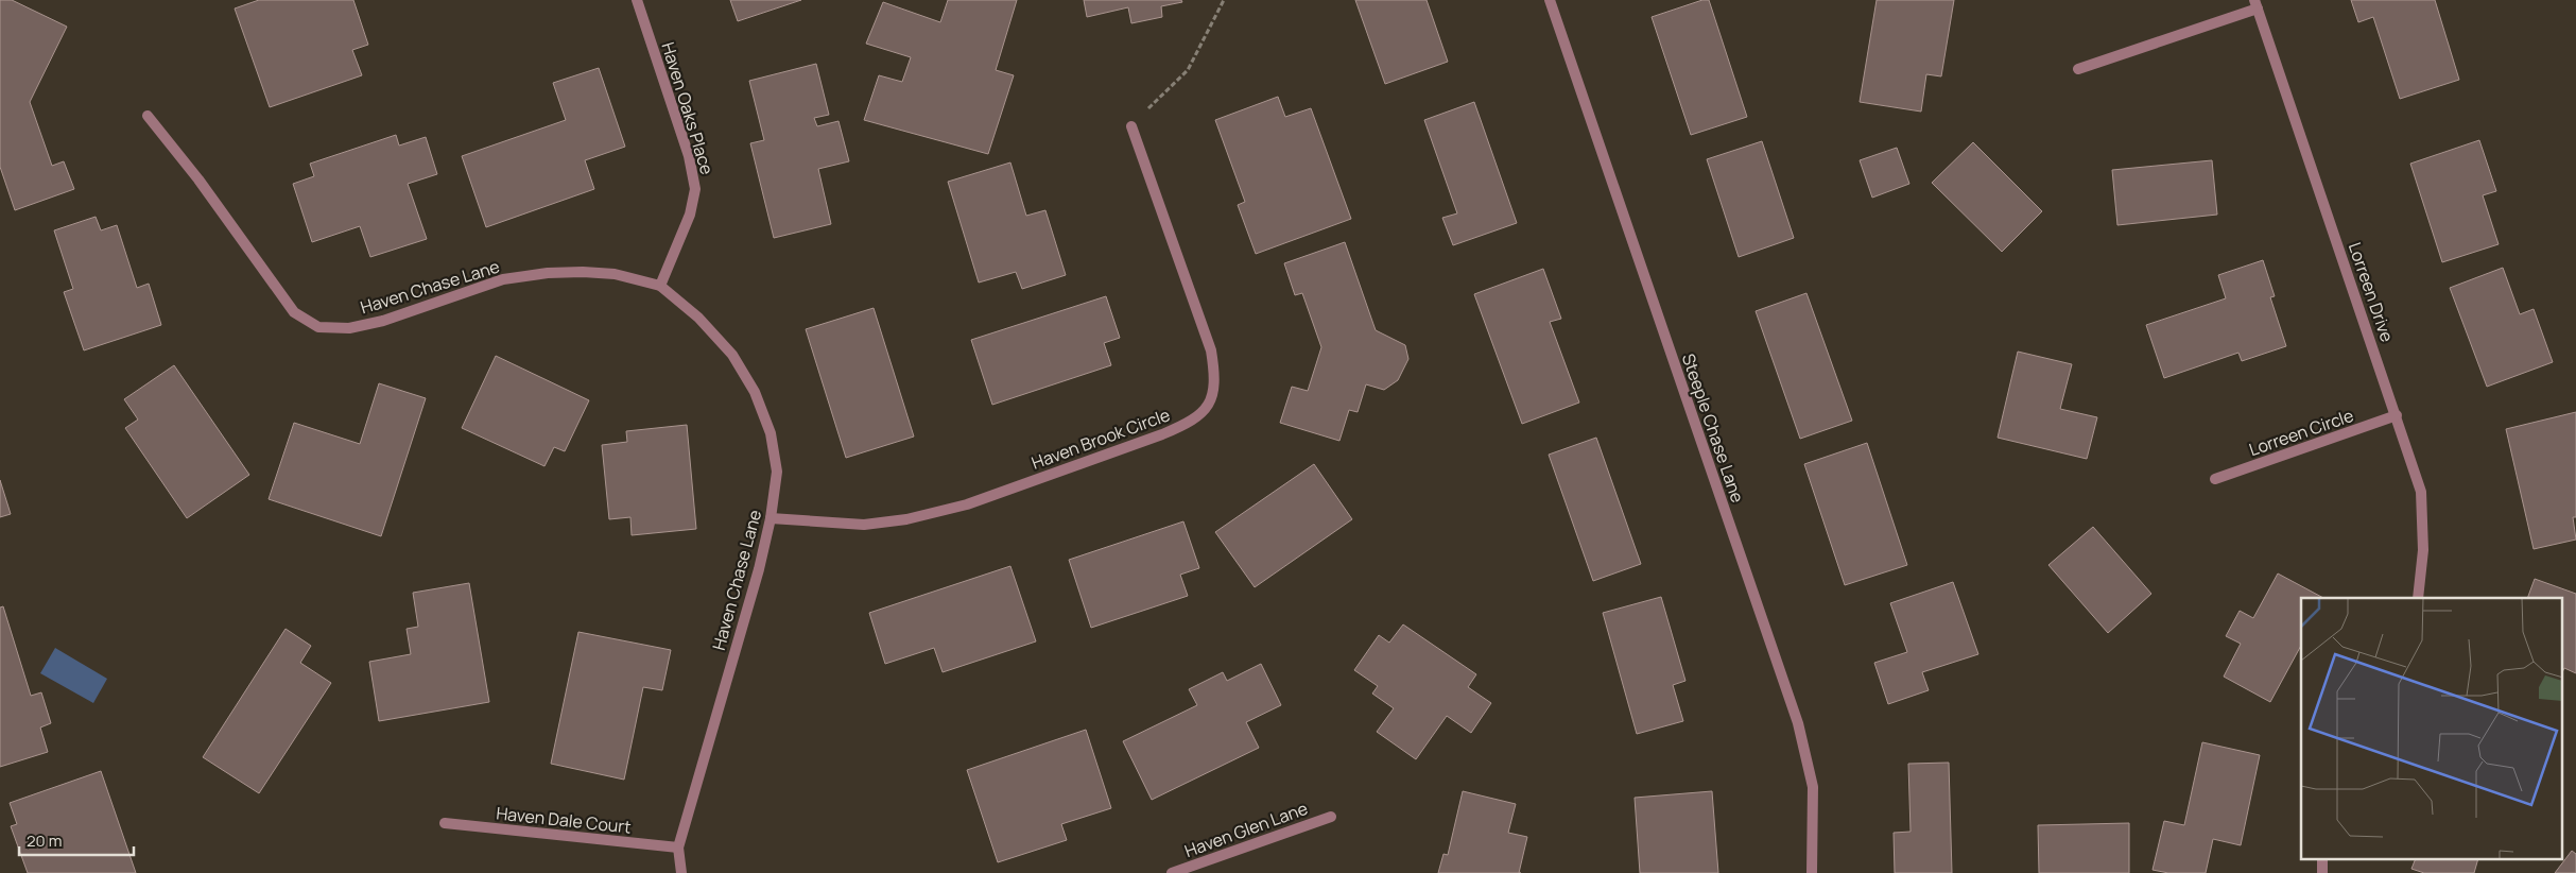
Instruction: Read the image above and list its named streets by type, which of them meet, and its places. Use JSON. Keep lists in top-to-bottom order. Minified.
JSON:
{"streets":{"street":["Haven Oaks Place","Haven Chase Lane","Lorreen Drive","Steeple Chase Lane","Lorreen Circle","Haven Brook Circle","Haven Dale Court","Haven Glen Lane"]},"crossings":[["Haven Oaks Place","Haven Chase Lane"],["Haven Chase Lane","Haven Brook Circle"],["Haven Chase Lane","Haven Dale Court"],["Lorreen Drive","Lorreen Circle"]],"scale_bar":"20 m"}
